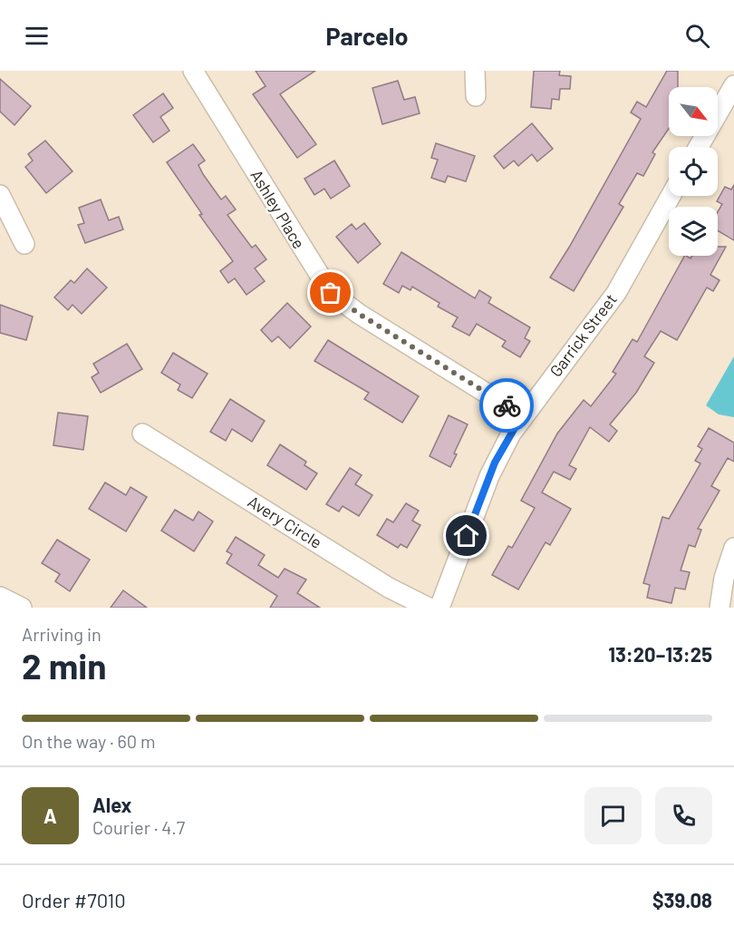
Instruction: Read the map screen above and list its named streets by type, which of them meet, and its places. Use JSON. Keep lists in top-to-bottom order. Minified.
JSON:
{"streets":{"street":["Ashley Place","Garrick Street","Avery Circle"]},"crossings":[["Ashley Place","Garrick Street"]],"north":"bottom right","page":{"header":"Parcelo","heading":["2 min","Arriving in","13:20–13:25"],"panel":["Alex","Courier · 4.7","Order #7010","$39.08"],"bar":"On the way · 60 m","round":"A"}}
